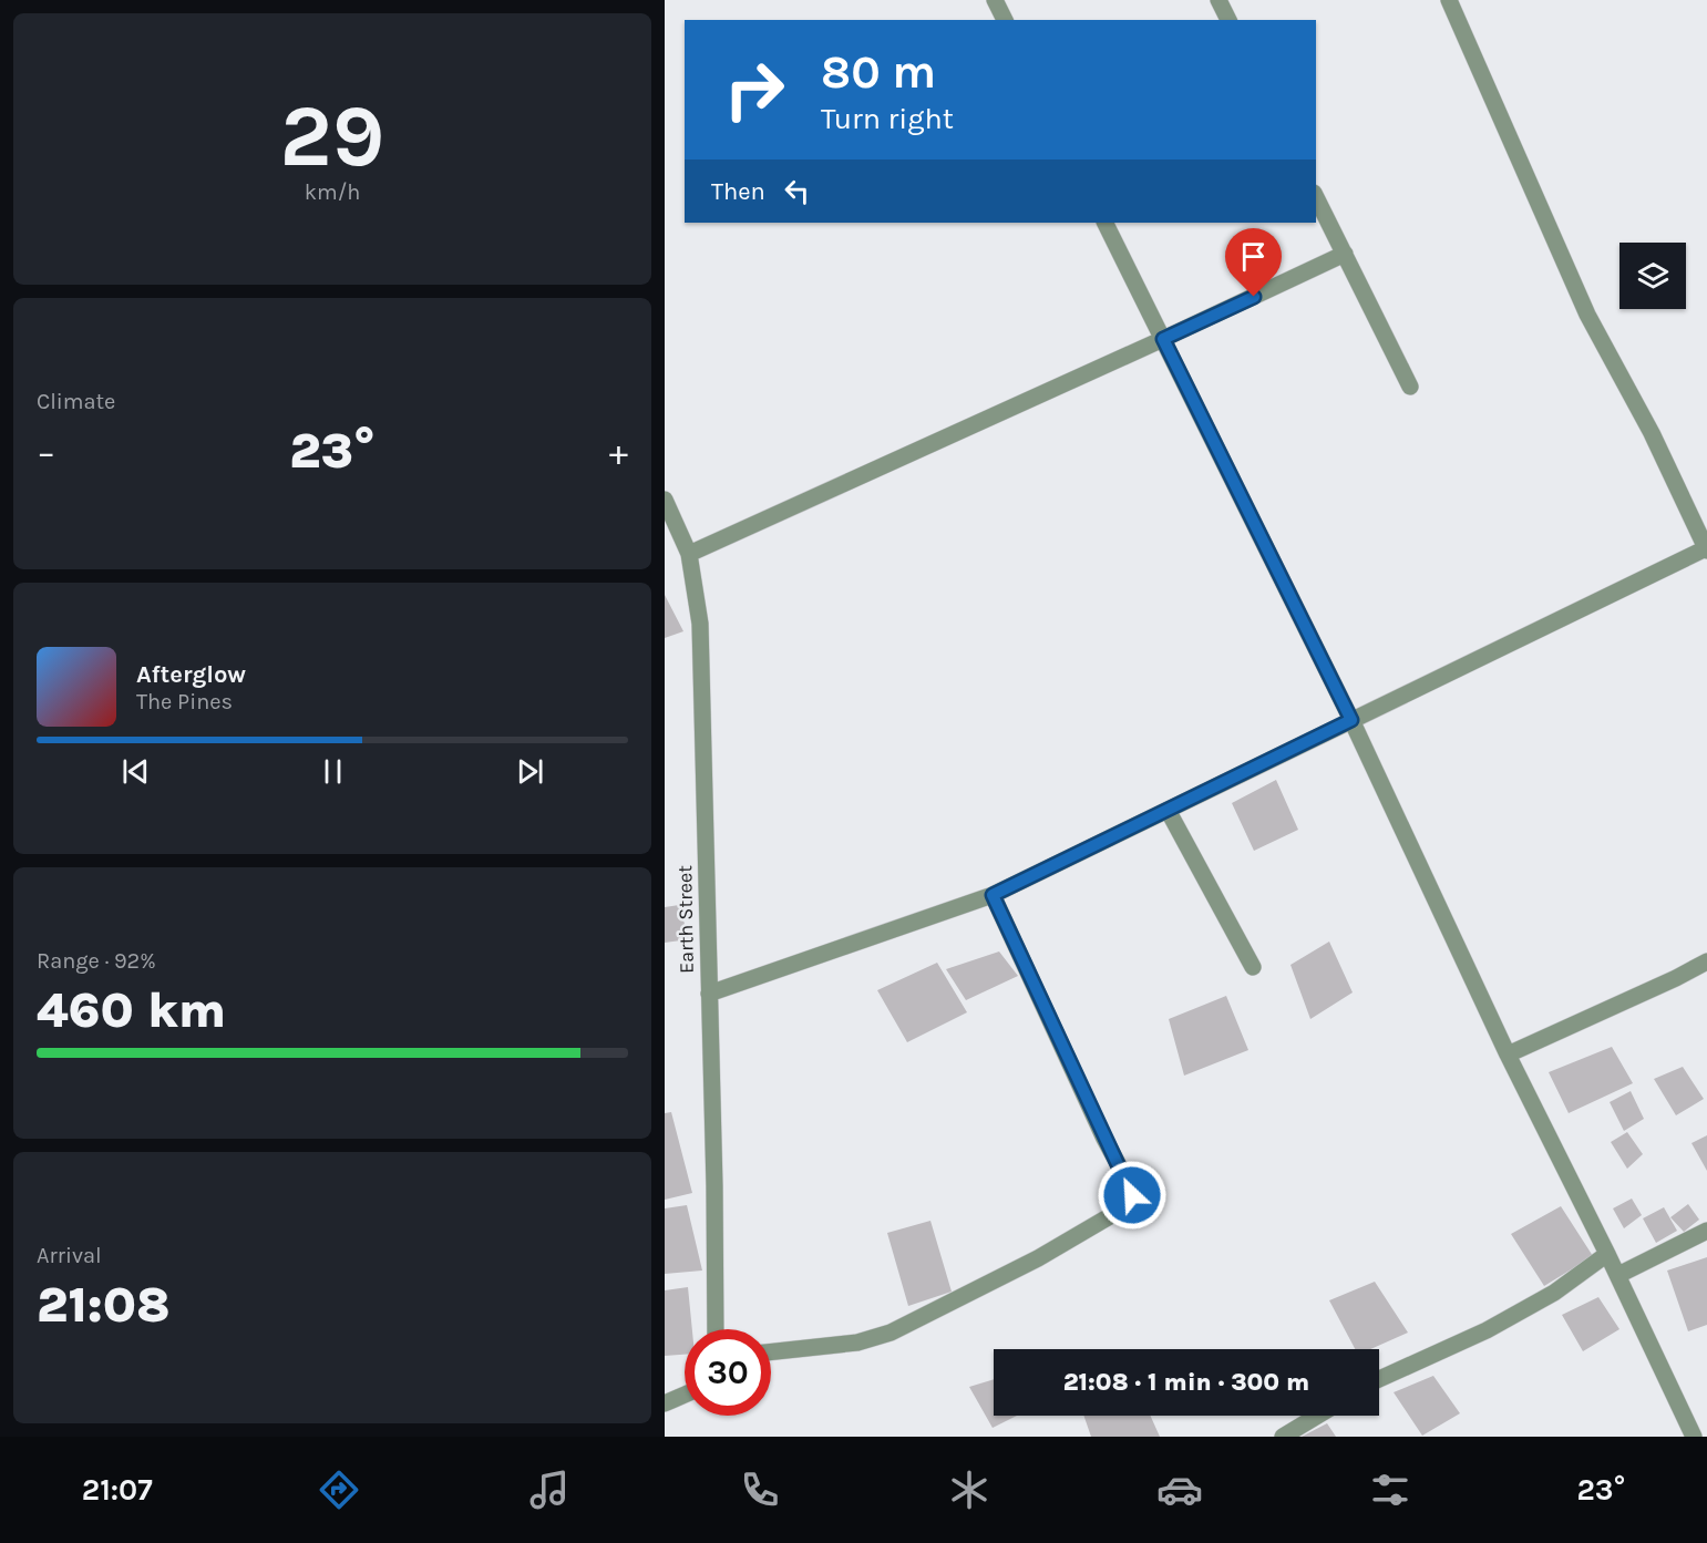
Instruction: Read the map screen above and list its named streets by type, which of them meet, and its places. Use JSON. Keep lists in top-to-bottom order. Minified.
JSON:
{"streets":{"street":["Earth Street"]},"page":{"tile":[["29","km/h"],"Climate",["Range · 92%","460 km"],["Arrival","21:08"]],"turn":["80 m","Turn right"],"then":"Then","heat":["−","23°","+"],"song":["Afterglow","The Pines"],"limit":"30","trip":"21:08 · 1 min · 300 m","tabs":["21:07","23°"]}}
